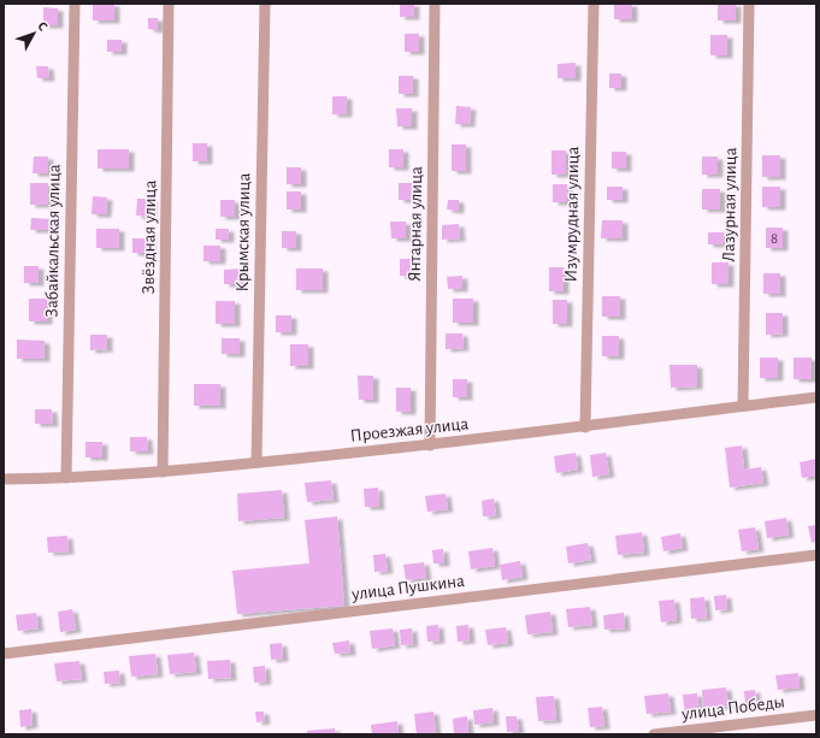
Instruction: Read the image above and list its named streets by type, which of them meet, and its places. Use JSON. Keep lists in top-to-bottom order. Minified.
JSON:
{"streets":{"street":["Лазурная улица","Изумрудная улица","Янтарная улица","Крымская улица","Звёздная улица","Забайкальская улица","Проезжая улица","улица Пушкина","улица Победы"]},"crossings":[["Лазурная улица","Проезжая улица"],["Изумрудная улица","Проезжая улица"],["Янтарная улица","Проезжая улица"],["Крымская улица","Проезжая улица"],["Звёздная улица","Проезжая улица"],["Забайкальская улица","Проезжая улица"]],"house_numbers":["8"],"north":"top right"}
